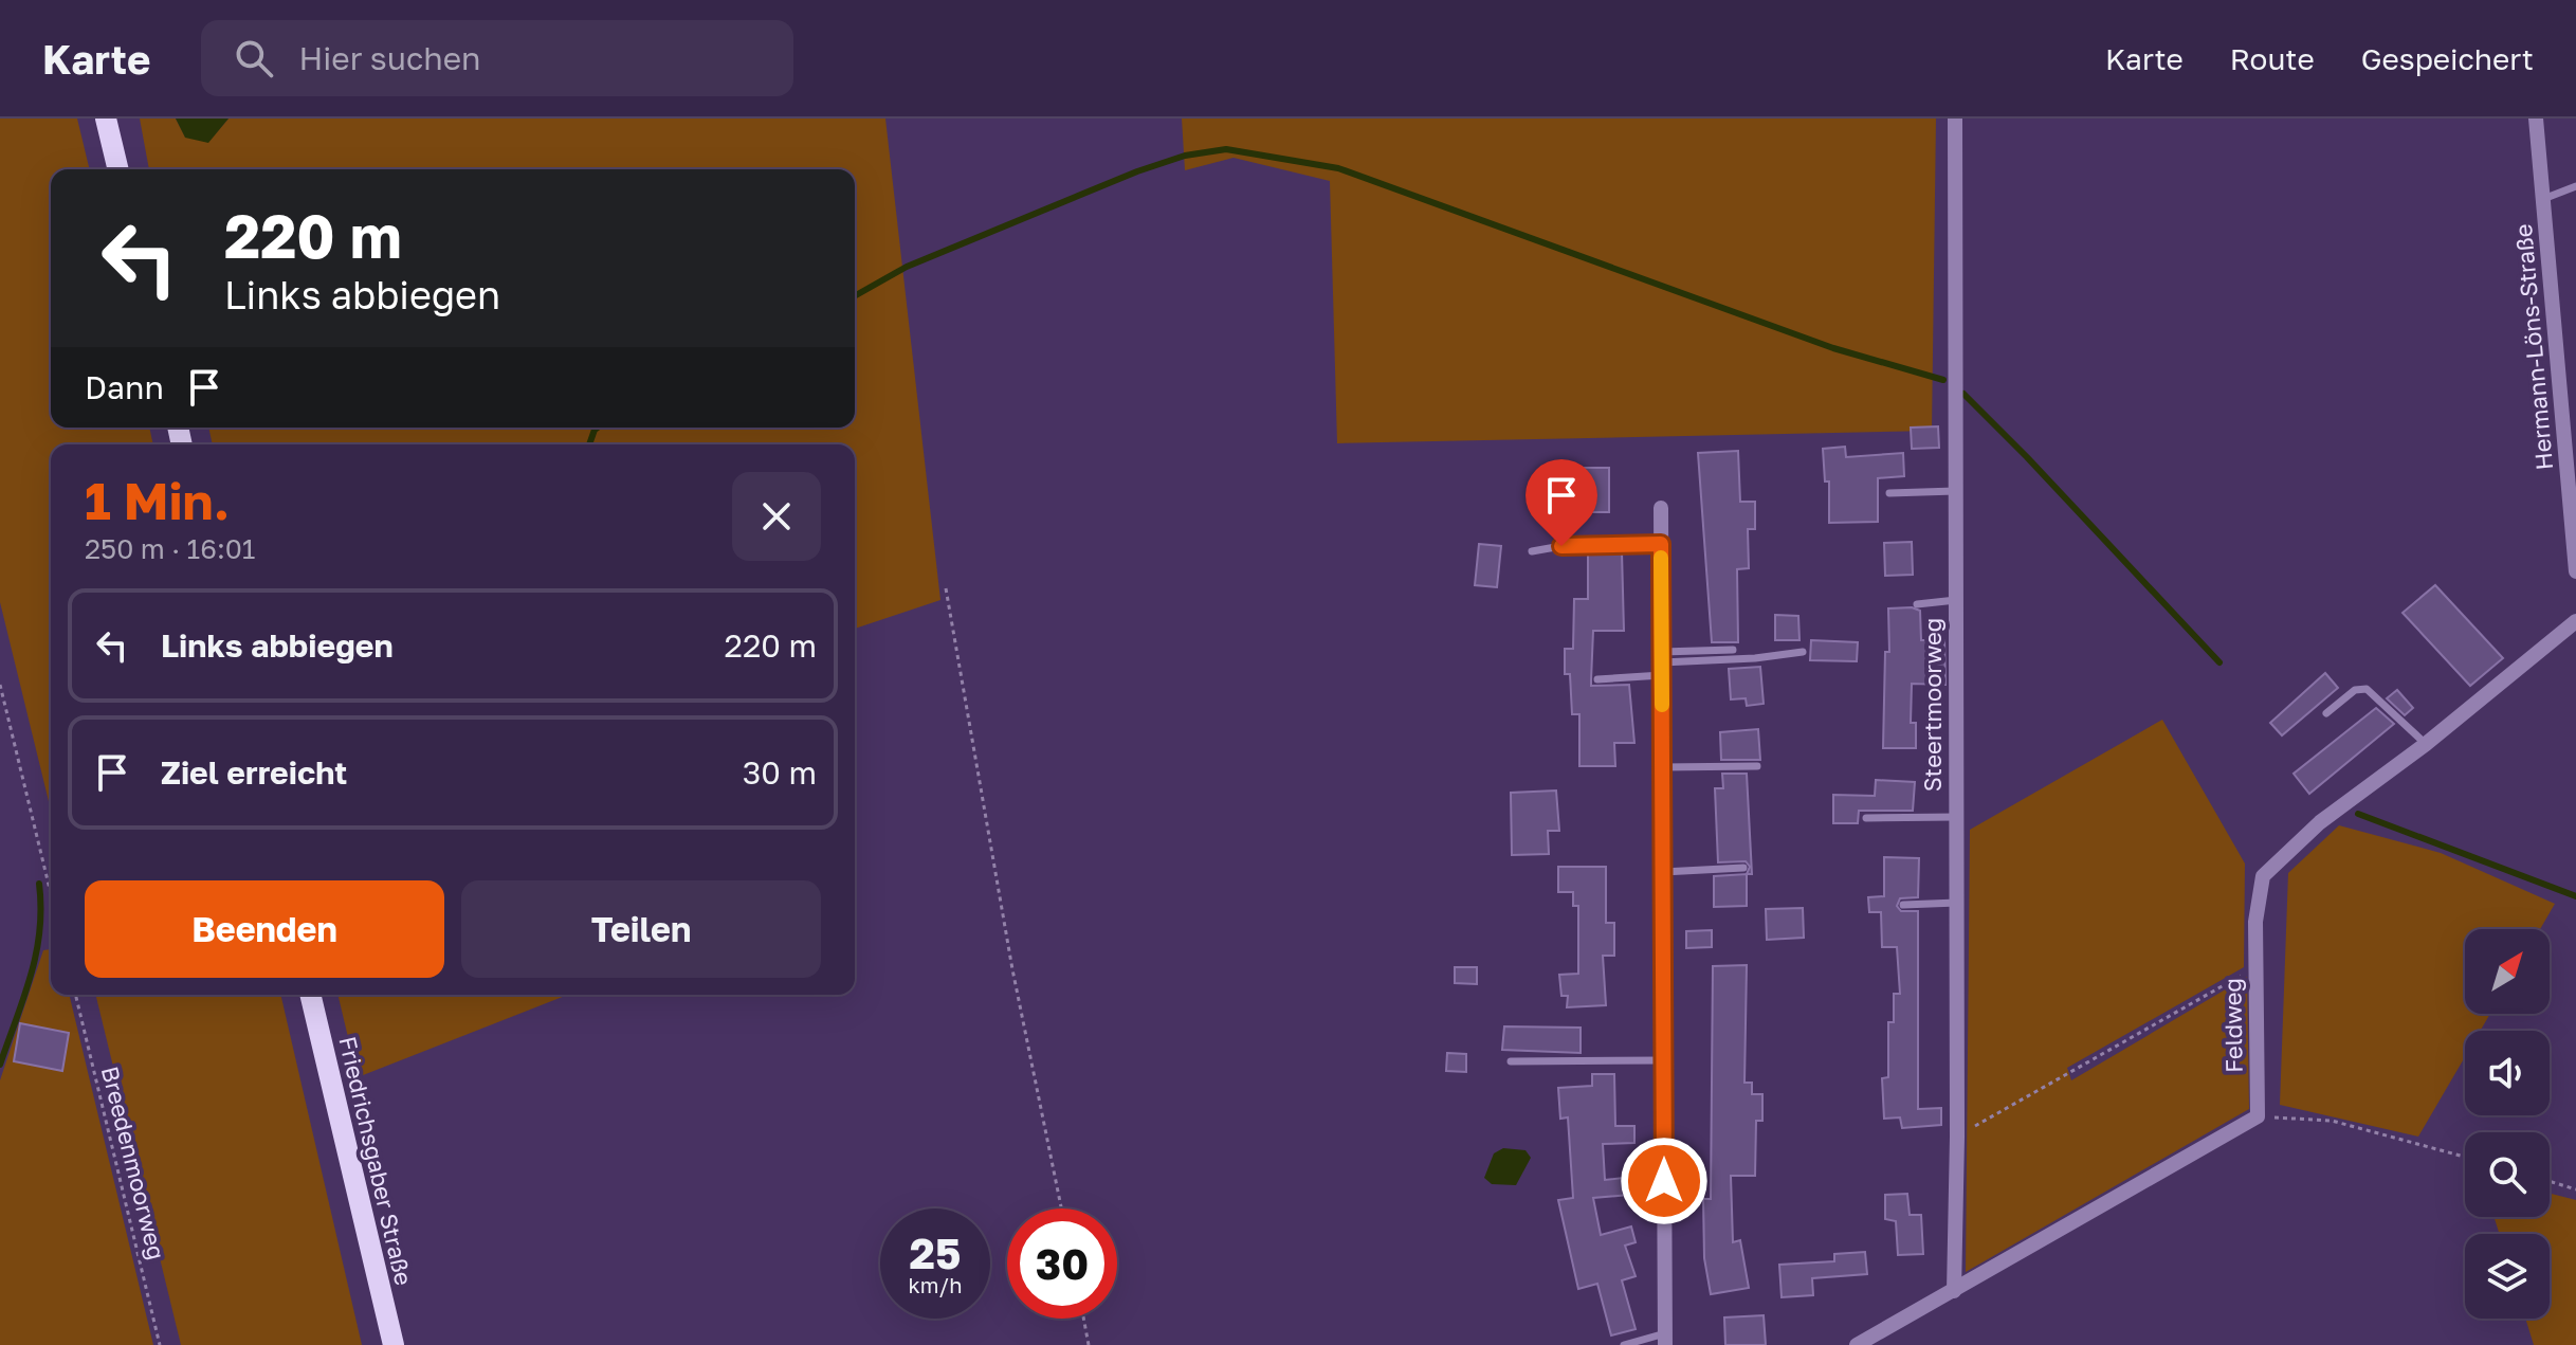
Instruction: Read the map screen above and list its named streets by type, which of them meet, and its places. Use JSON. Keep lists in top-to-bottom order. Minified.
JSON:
{"streets":{"main road":["Friedrichsgaber Straße"],"street":["Hermann-Löns-Straße","Steertmoorweg","Feldweg"],"path":["Breedenmoorweg"]},"north":"top right","page":{"header":"Karte","search":"Hier suchen","nav":["Karte","Route","Gespeichert"],"turn":["220 m","Links abbiegen"],"then":"Dann","heading":["1 Min.","250 m · 16:01"],"list":[{"name":"Links abbiegen","value":"220 m"},{"name":"Ziel erreicht","value":"30 m"}],"buttons":["Beenden","Teilen"],"speed":"25 km/h","limit":"30"}}
